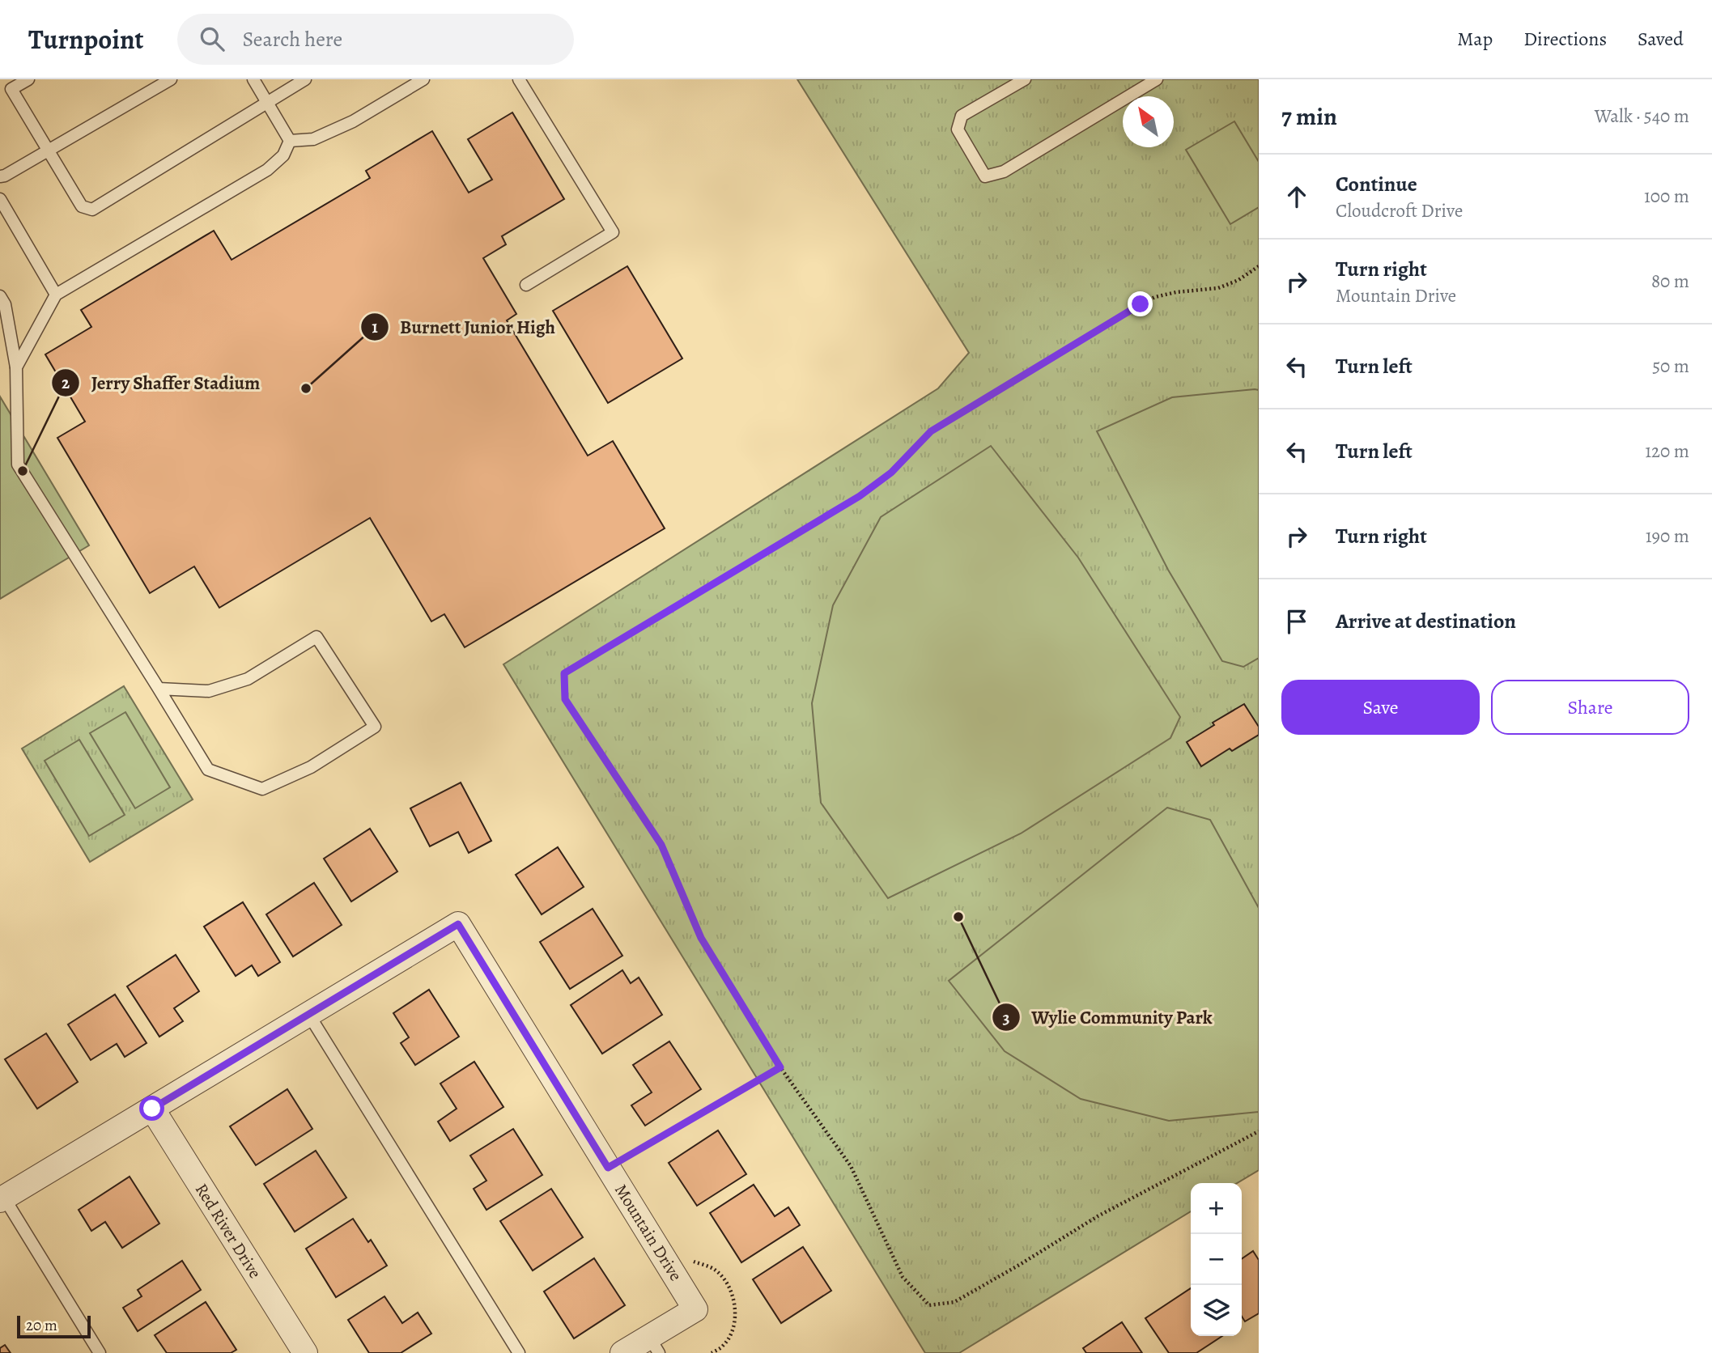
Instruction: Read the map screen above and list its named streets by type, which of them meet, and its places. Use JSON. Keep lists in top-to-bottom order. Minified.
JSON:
{"streets":{"street":["Red River Drive","Mountain Drive"]},"places":["Burnett Junior High","Jerry Shaffer Stadium","Wylie Community Park"],"scale_bar":"20 m","north":"top left","page":{"header":"Turnpoint","search":"Search here","nav":["Map","Directions","Saved"],"heading":["7 min","Walk · 540 m"],"list":[["Continue","Cloudcroft Drive","100 m"],["Turn right","Mountain Drive","80 m"],["Turn left","50 m"],["Turn left","120 m"],["Turn right","190 m"],"Arrive at destination"],"buttons":["Save","Share"],"map_buttons":["+","−"],"scale":"20 m"}}
